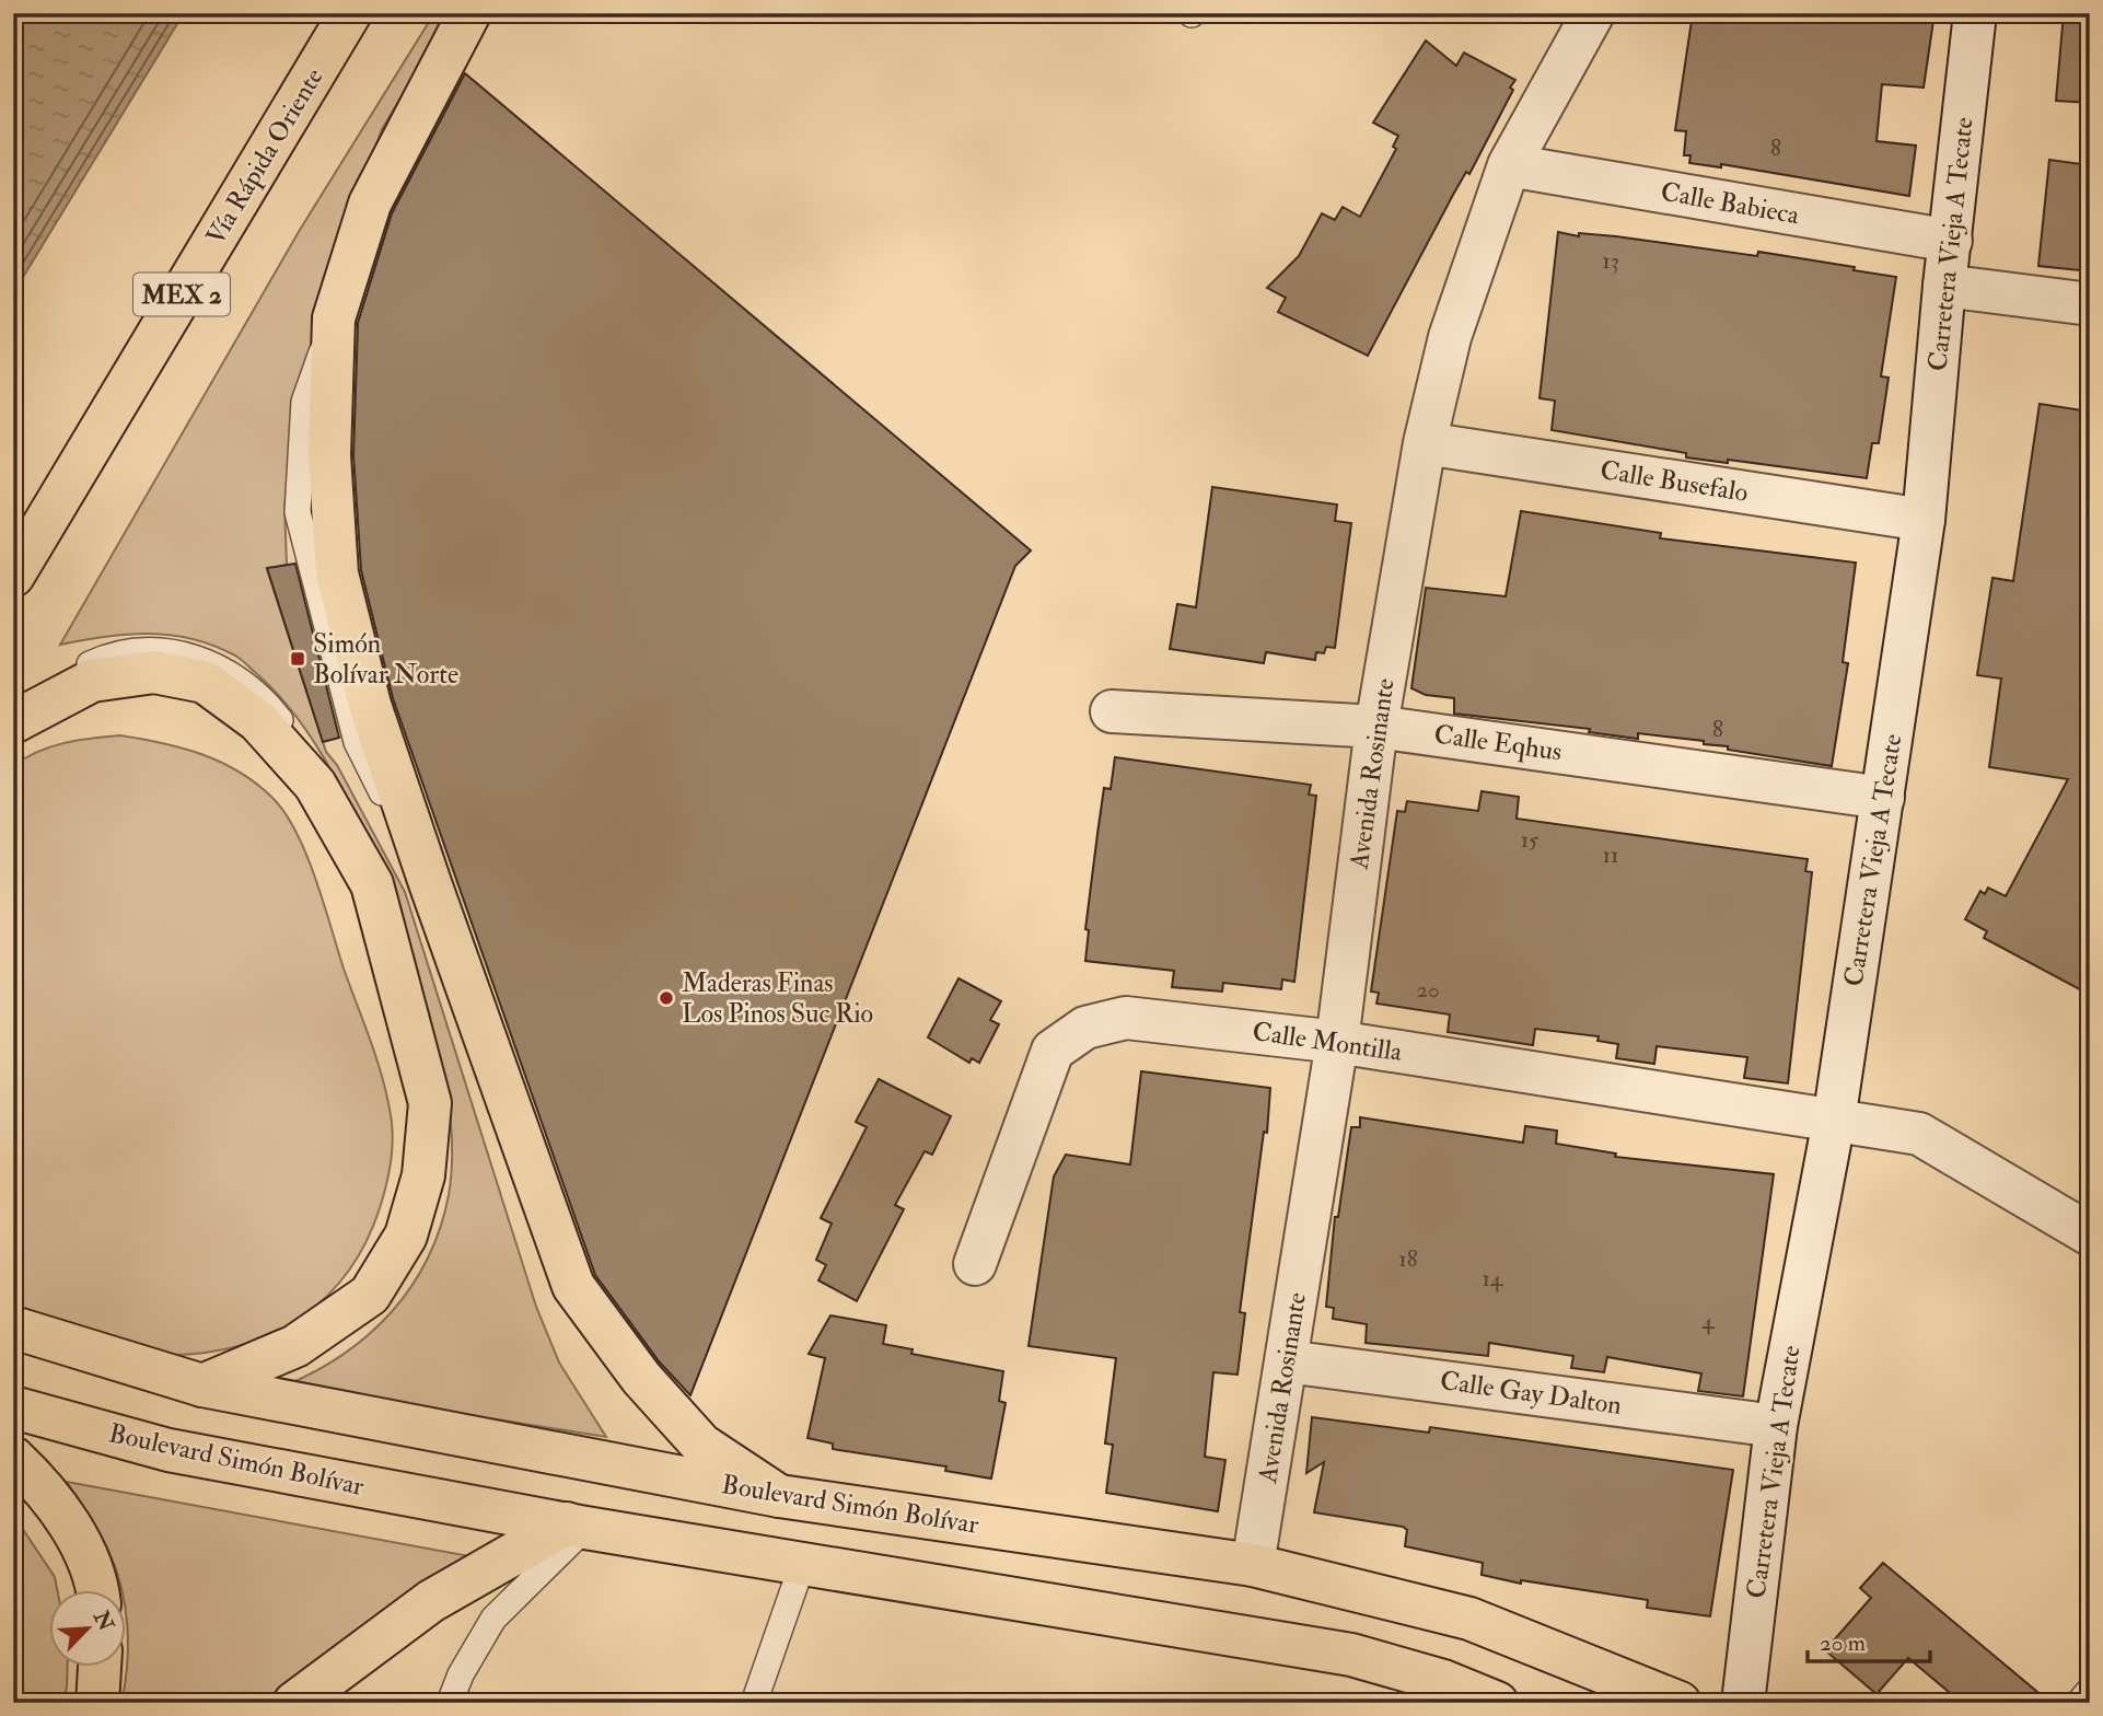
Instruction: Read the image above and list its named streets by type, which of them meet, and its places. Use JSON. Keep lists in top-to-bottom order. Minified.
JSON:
{"streets":{"main road":["Vía Rápida Oriente","MEX 2","Boulevard Simón Bolívar"],"street":["Calle Babieca","Carretera Vieja A Tecate","Calle Busefalo","Calle Eqhus","Avenida Rosinante","Calle Montilla","Calle Gay Dalton"]},"crossings":[["Calle Babieca","Carretera Vieja A Tecate"],["Calle Babieca","Avenida Rosinante"],["Carretera Vieja A Tecate","Calle Busefalo"],["Carretera Vieja A Tecate","Calle Eqhus"],["Carretera Vieja A Tecate","Calle Montilla"],["Carretera Vieja A Tecate","Calle Gay Dalton"],["Calle Busefalo","Avenida Rosinante"],["Calle Eqhus","Avenida Rosinante"],["Avenida Rosinante","Calle Montilla"],["Avenida Rosinante","Calle Gay Dalton"],["Avenida Rosinante","Boulevard Simón Bolívar"]],"places":{"transit":["Simón Bolívar Norte"],"other":["Maderas Finas Los Pinos Suc Rio"]},"house_numbers":["8","13","8","15","11","20","18","14","4"],"scale_bar":"20 m","north":"top right"}
